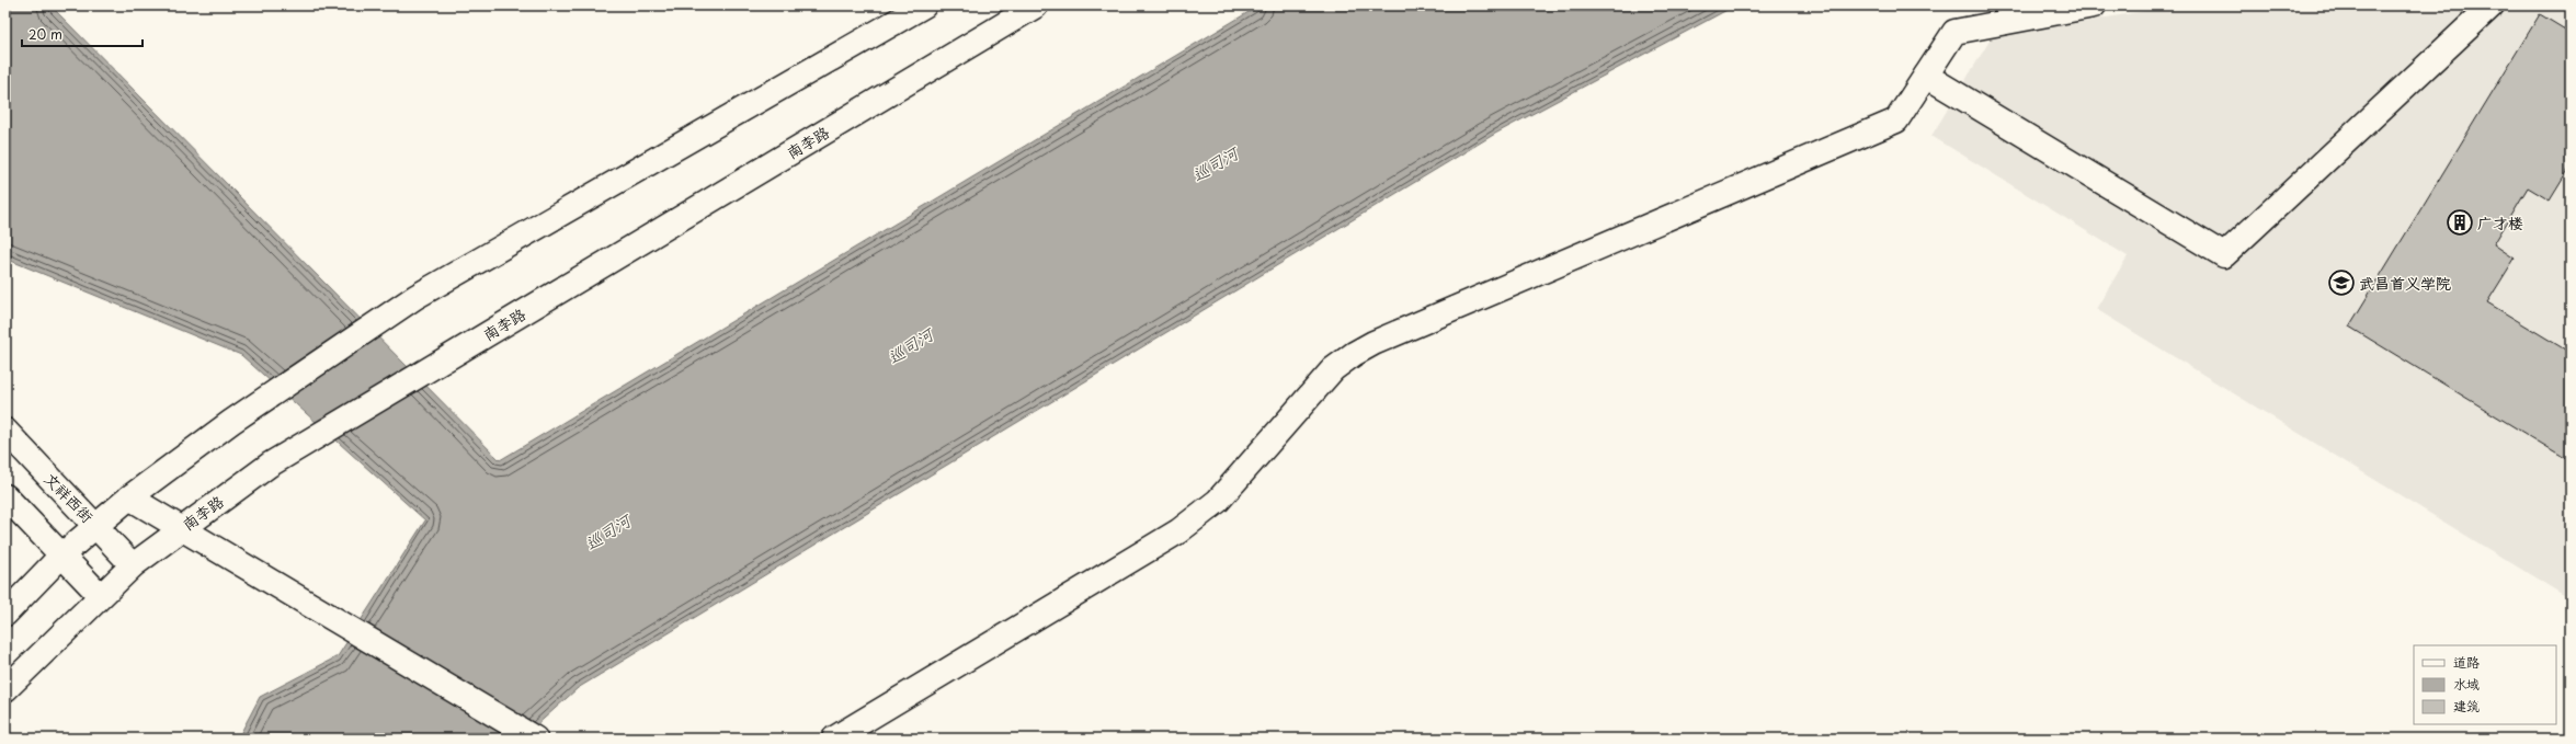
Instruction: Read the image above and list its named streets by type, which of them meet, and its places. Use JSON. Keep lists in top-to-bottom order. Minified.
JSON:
{"streets":{"street":["南李路","文祥西街"]},"crossings":[["南李路","文祥西街"]],"water":["巡司河"],"places":{"building":["广才楼"],"school or university":["武昌首义学院"]},"legend":["道路","水域","建筑"],"scale_bar":"20 m"}
